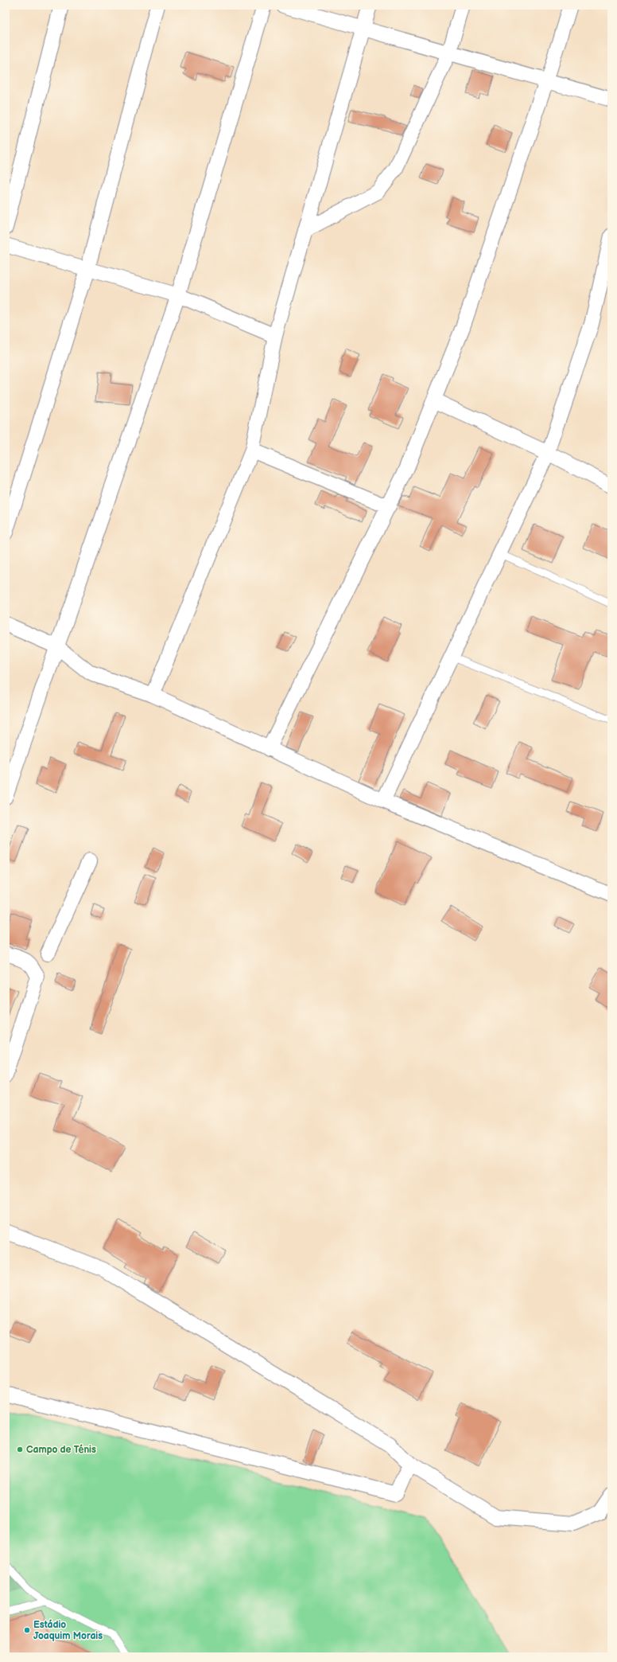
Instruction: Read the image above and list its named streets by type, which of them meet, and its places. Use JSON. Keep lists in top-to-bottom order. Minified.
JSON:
{"places":["Campo de Ténis","Estádio Joaquim Morais"]}
